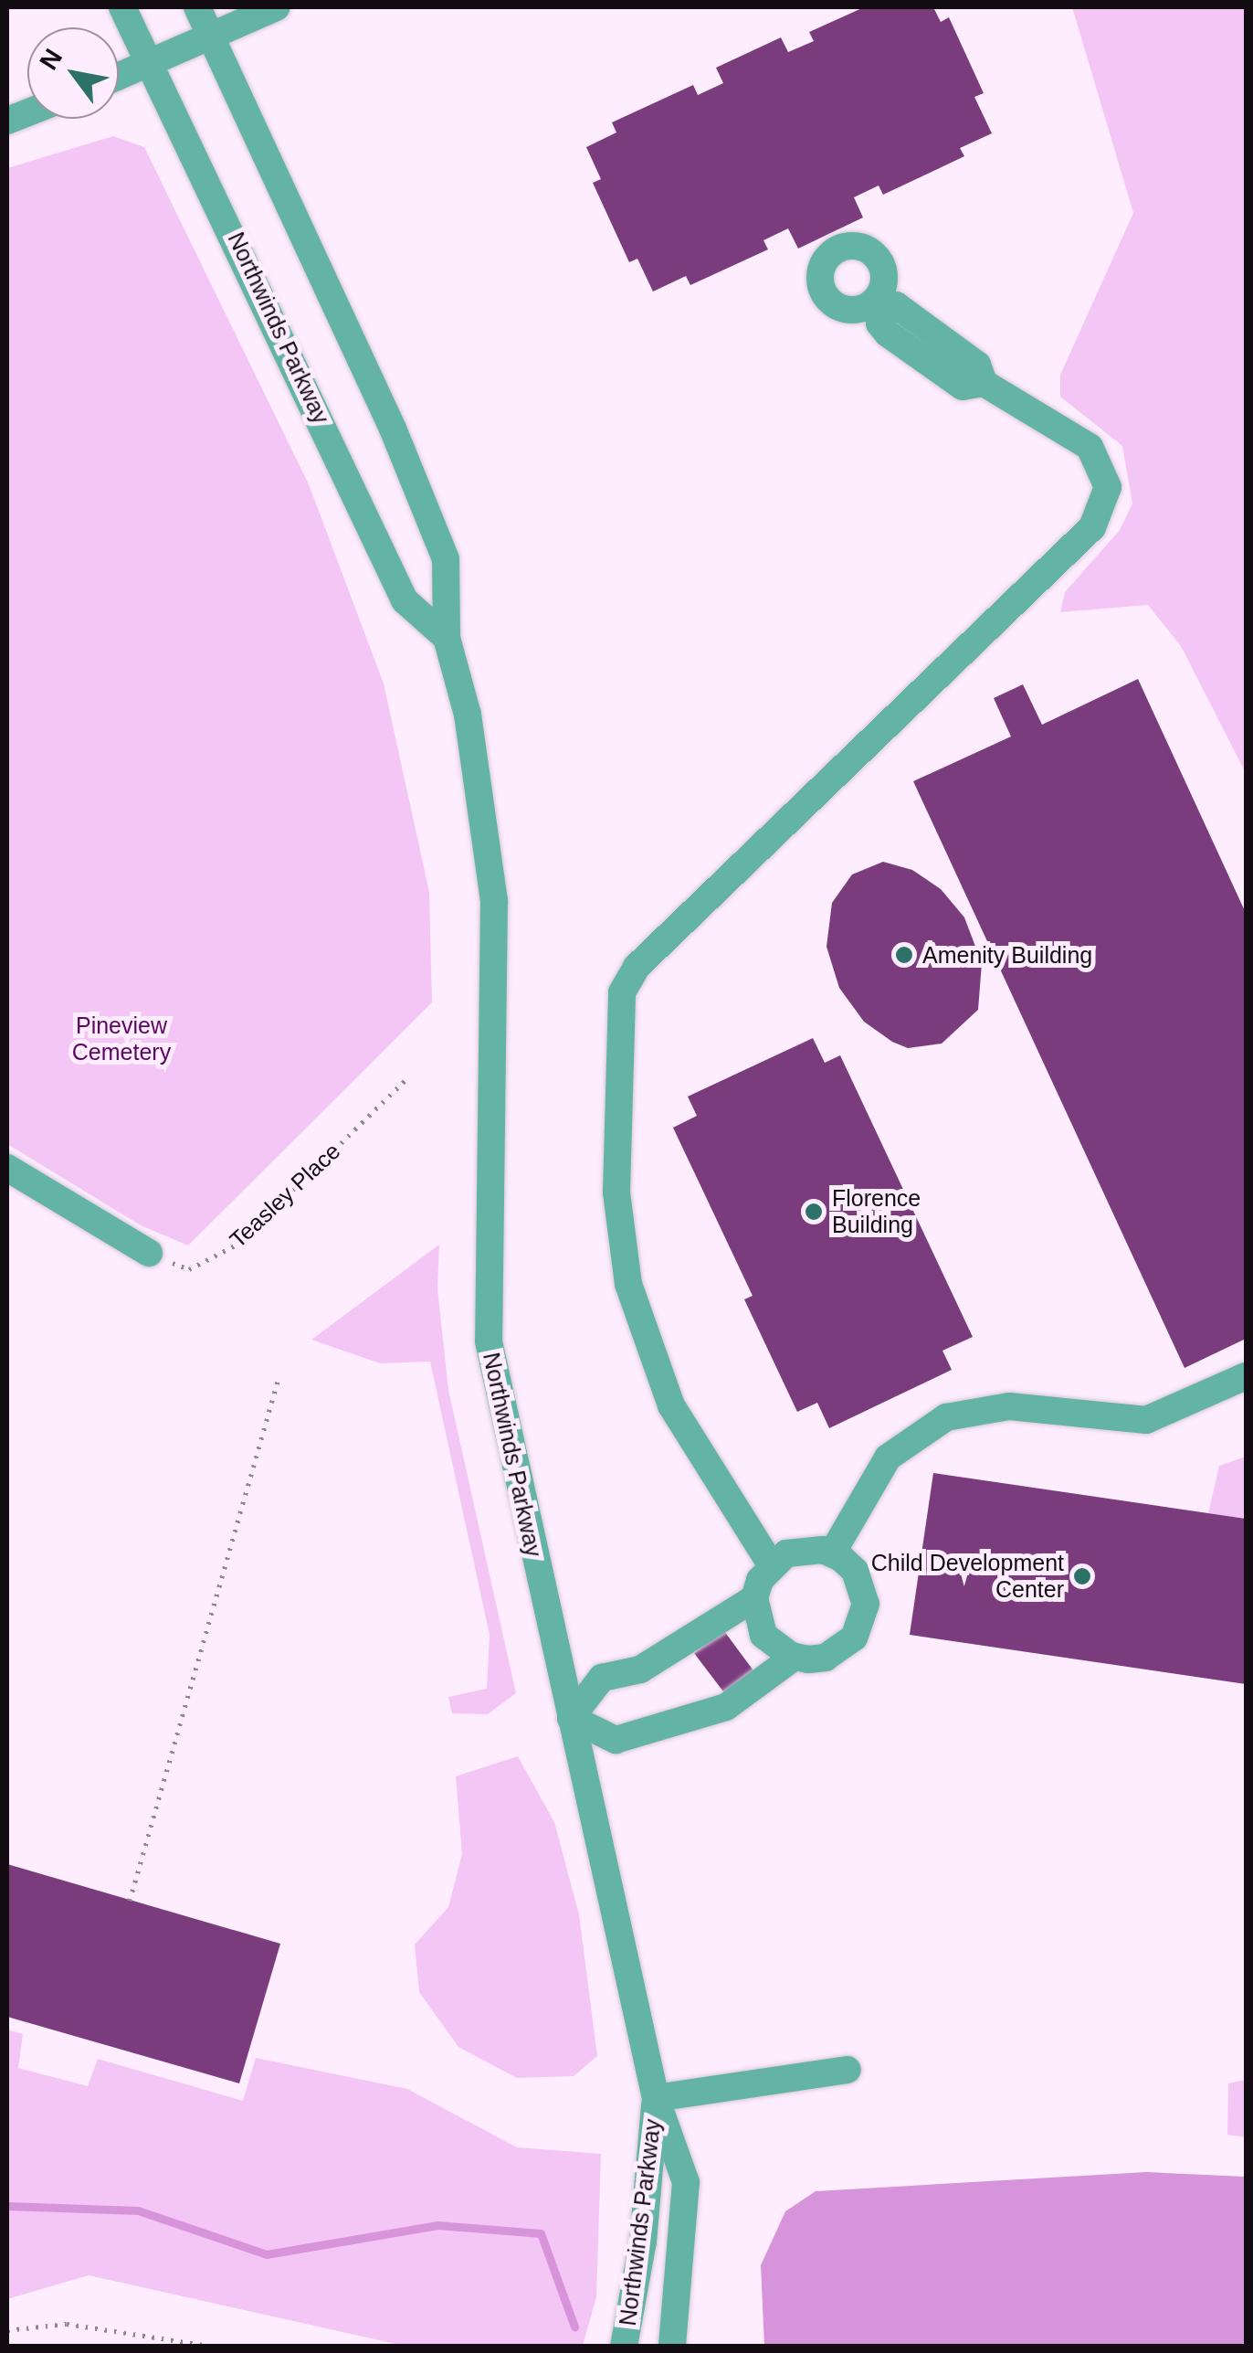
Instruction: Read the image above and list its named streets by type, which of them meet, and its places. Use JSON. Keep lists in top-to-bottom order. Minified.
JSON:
{"streets":{"street":["Northwinds Parkway"],"path":["Teasley Place"]},"parks":["Pineview Cemetery"],"places":["Amenity Building","Florence Building","Child Development Center"],"north":"top left"}
